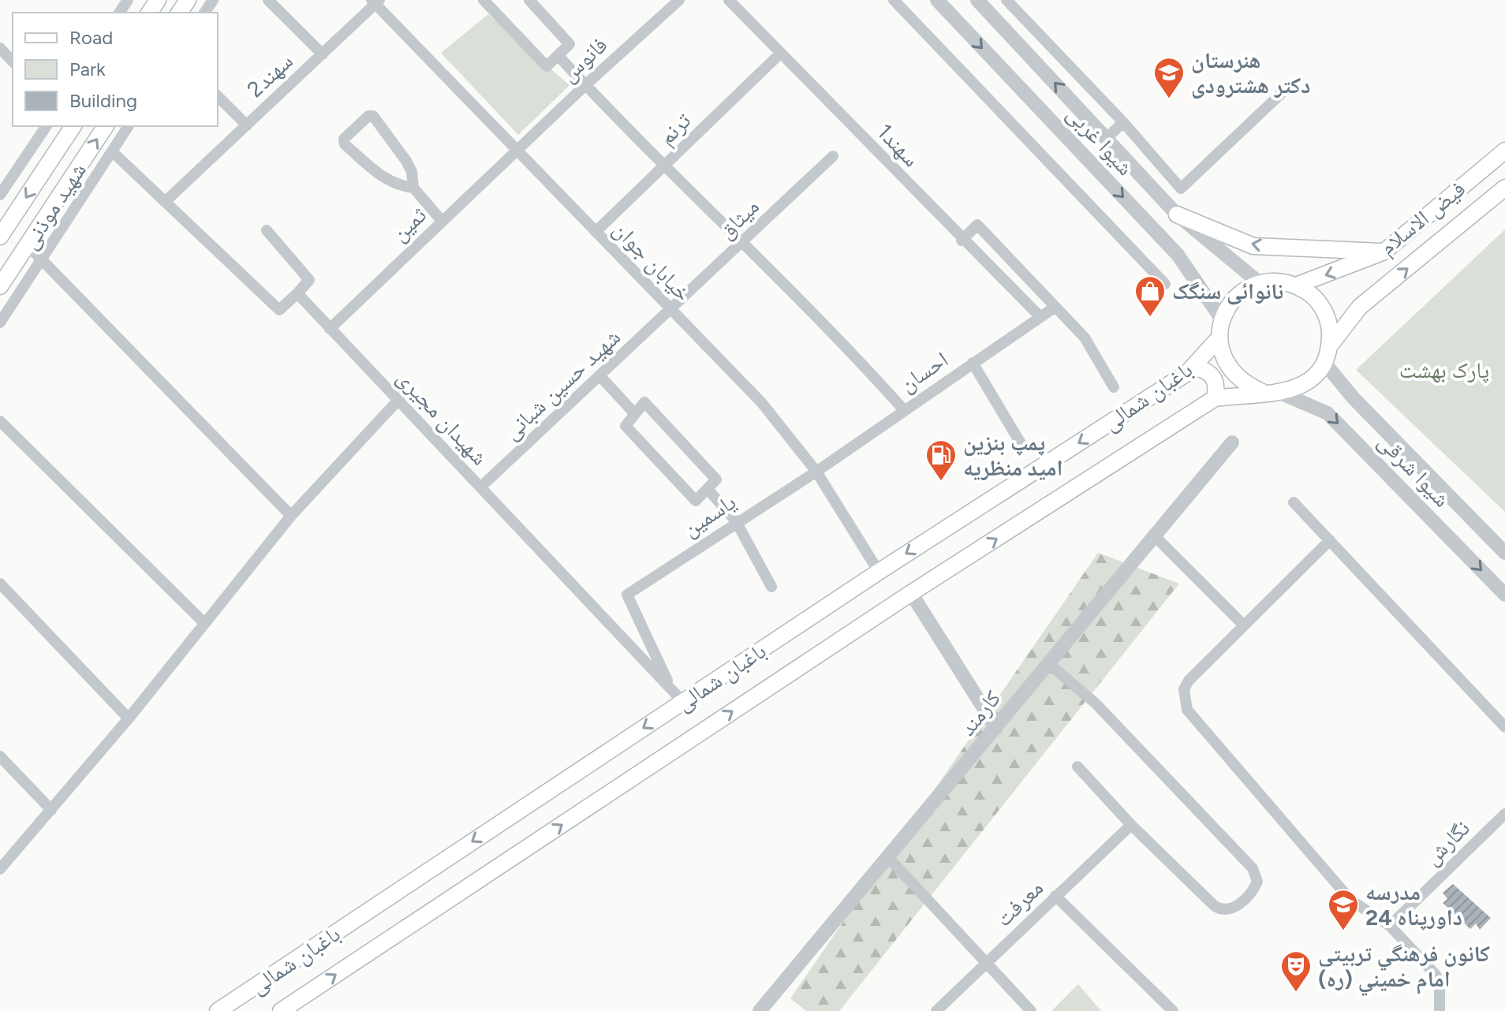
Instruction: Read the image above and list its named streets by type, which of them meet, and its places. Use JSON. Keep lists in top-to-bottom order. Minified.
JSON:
{"streets":{"main road":["شهید موذنی","فیض الاسلام","باغبان شمالی"],"street":["فانوس","2سهند","ترنم","شیوا غربی","1سهند","میثاق","ثمین","خیابان جوان","احسان","شهید حسین شبانی","شهیدان مجیری","شیوا شرقی","یاسمین","کارمند","نگارش","معرفت"]},"crossings":[["فانوس","ثمین"],["فانوس","خیابان جوان"],["2سهند","خیابان جوان"],["ترنم","1سهند"],["ترنم","خیابان جوان"],["شیوا غربی","فیض الاسلام"],["شیوا غربی","باغبان شمالی"],["شیوا غربی","شیوا شرقی"],["1سهند","احسان"],["فیض الاسلام","باغبان شمالی"],["فیض الاسلام","شیوا شرقی"],["میثاق","خیابان جوان"],["میثاق","شهید حسین شبانی"],["ثمین","خیابان جوان"],["ثمین","شهیدان مجیری"],["خیابان جوان","احسان"],["خیابان جوان","شهید حسین شبانی"],["خیابان جوان","باغبان شمالی"],["خیابان جوان","یاسمین"],["احسان","یاسمین"],["شهید حسین شبانی","شهیدان مجیری"],["باغبان شمالی","شهیدان مجیری"],["باغبان شمالی","شیوا شرقی"],["باغبان شمالی","یاسمین"],["شهیدان مجیری","یاسمین"]],"parks":["پارک بهشت"],"places":{"school or university":["هنرستان دکتر هشترودی","مدرسه داورپناه 24"],"shop":["نانوائی سنگک"],"fuel station":["پمپ بنزین امید منظریه"],"theatre":["كانون فرهنگي تربيتي امام خميني (ره)"]},"legend":["Road","Park","Building"]}
